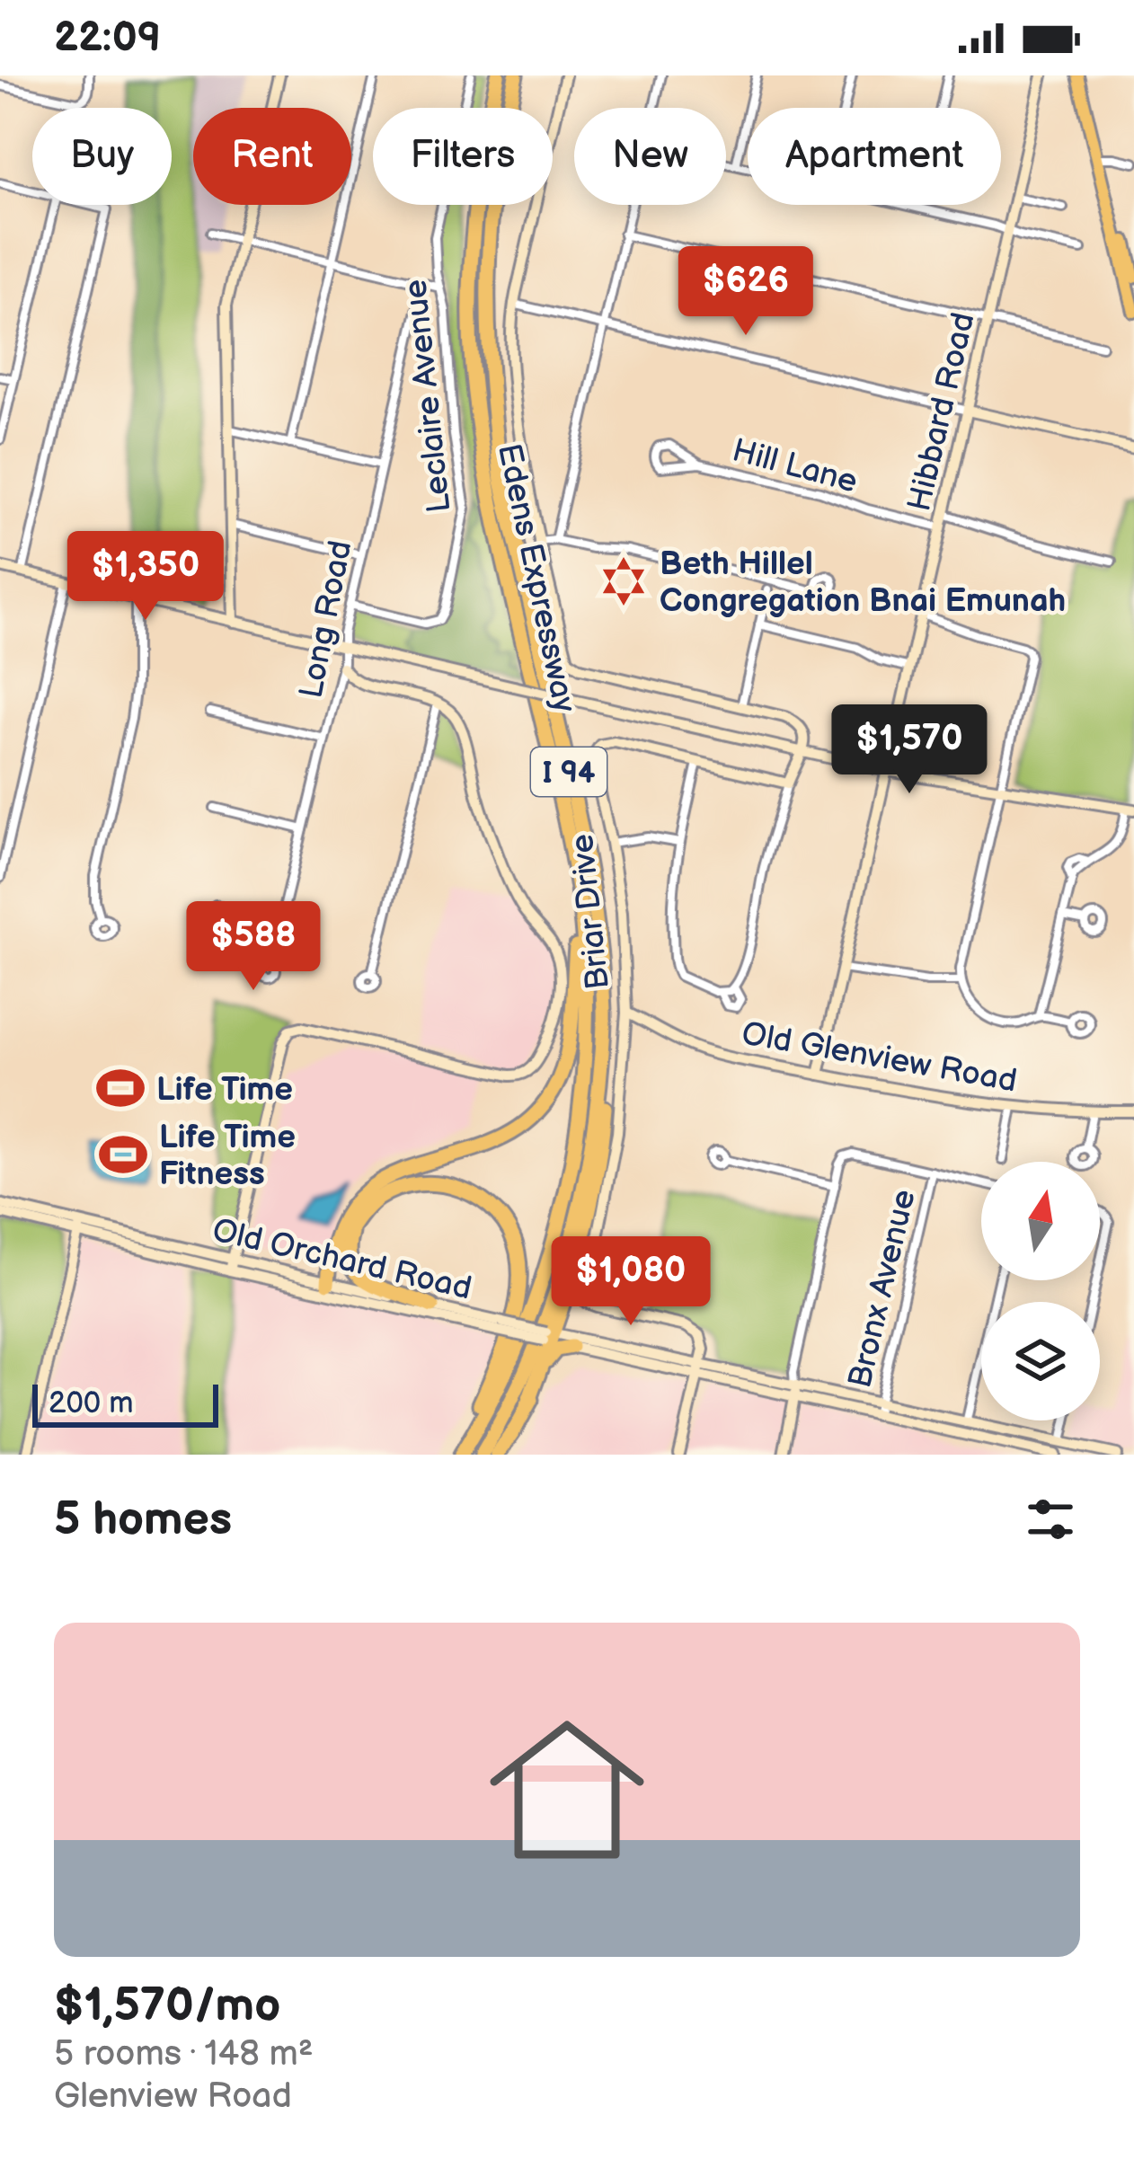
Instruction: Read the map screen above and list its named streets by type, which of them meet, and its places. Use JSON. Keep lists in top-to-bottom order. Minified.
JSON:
{"streets":{"highway":["Edens Expressway","I 94"],"street":["Leclaire Avenue","Hibbard Road","Hill Lane","Long Road","Briar Drive","Old Glenview Road","Old Orchard Road","Bronx Avenue"]},"crossings":[["Leclaire Avenue","Long Road"],["Hibbard Road","Hill Lane"],["Hibbard Road","Old Glenview Road"],["Briar Drive","Old Glenview Road"],["Briar Drive","Old Orchard Road"],["Old Orchard Road","Bronx Avenue"]],"places":{"synagogue":["Beth Hillel Congregation Bnai Emunah"],"sports":["Life Time","Life Time Fitness"]},"scale_bar":"200 m","north":"top","page":{"status":"22:09","chip":["Buy","Rent","Filters","New","Apartment"],"price":["$626","$1,350","$1,570","$588","$1,080"],"scale":"200 m","heading":"5 homes","list":[{"name":"$1,570/mo","note":"5 rooms · 148 m² · Glenview Road"}]}}
